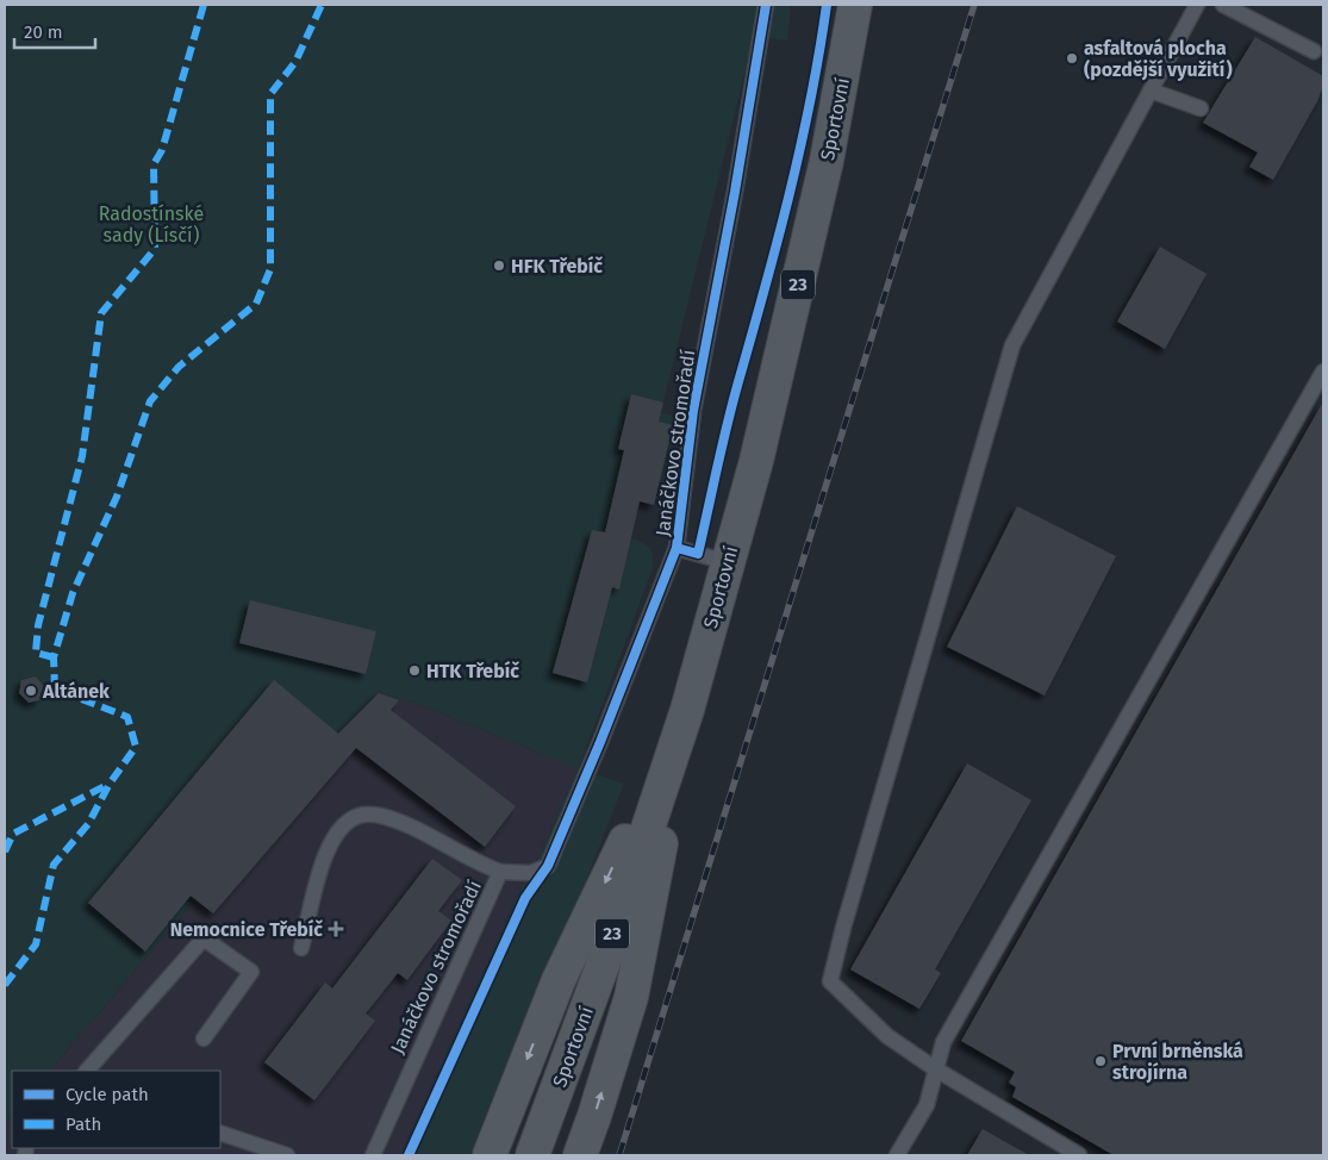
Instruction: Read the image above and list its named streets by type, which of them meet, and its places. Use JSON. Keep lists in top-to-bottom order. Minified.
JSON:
{"streets":{"main road":["Sportovní","23"],"lane":["Janáčkovo stromořadí"]},"parks":["Radostínské sady (Lísčí)"],"places":{"other":["asfaltová plocha (pozdější využití)","HFK Třebíč","HTK Třebíč","Altánek","První brněnská strojírna"],"health":["Nemocnice Třebíč"]},"legend":["Cycle path","Path"],"scale_bar":"20 m"}
